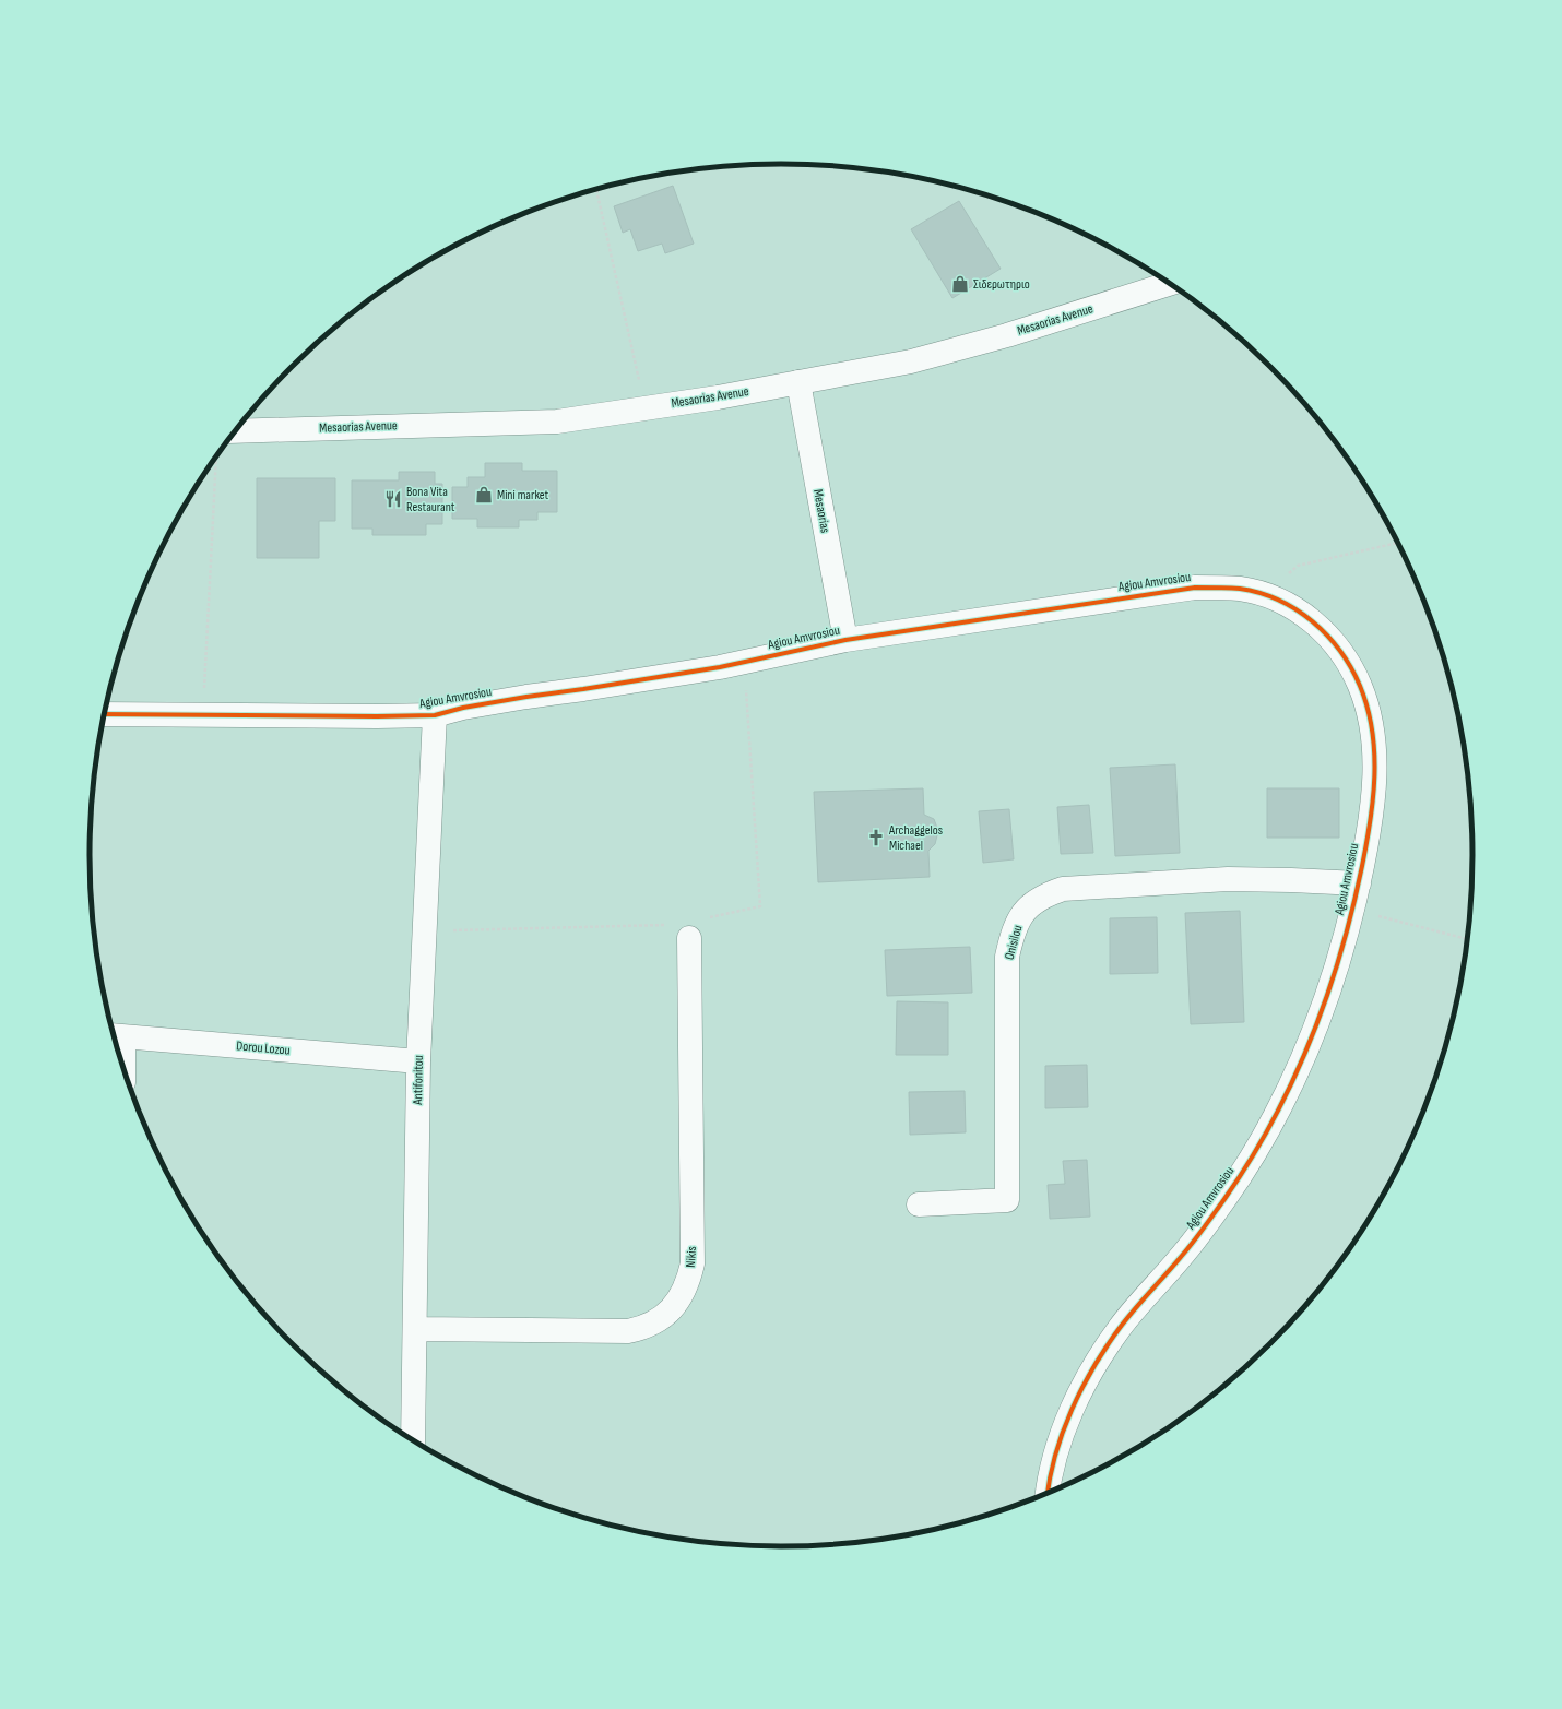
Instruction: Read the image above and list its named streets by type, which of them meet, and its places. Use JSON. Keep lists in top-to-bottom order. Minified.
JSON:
{"streets":{"street":["Mesaorias Avenue","Mesaorias","Agiou Amvrosiou","Onisilou","Dorou Lozou","Antifonitou","Nikis"]},"crossings":[["Mesaorias Avenue","Mesaorias"],["Mesaorias","Agiou Amvrosiou"],["Agiou Amvrosiou","Onisilou"],["Agiou Amvrosiou","Antifonitou"],["Dorou Lozou","Antifonitou"],["Antifonitou","Nikis"]],"places":{"shop":["Σιδερωτηριο","Mini market"],"restaurant":["Bona Vita Restaurant"],"church":["Archaggelos Michael"]}}
